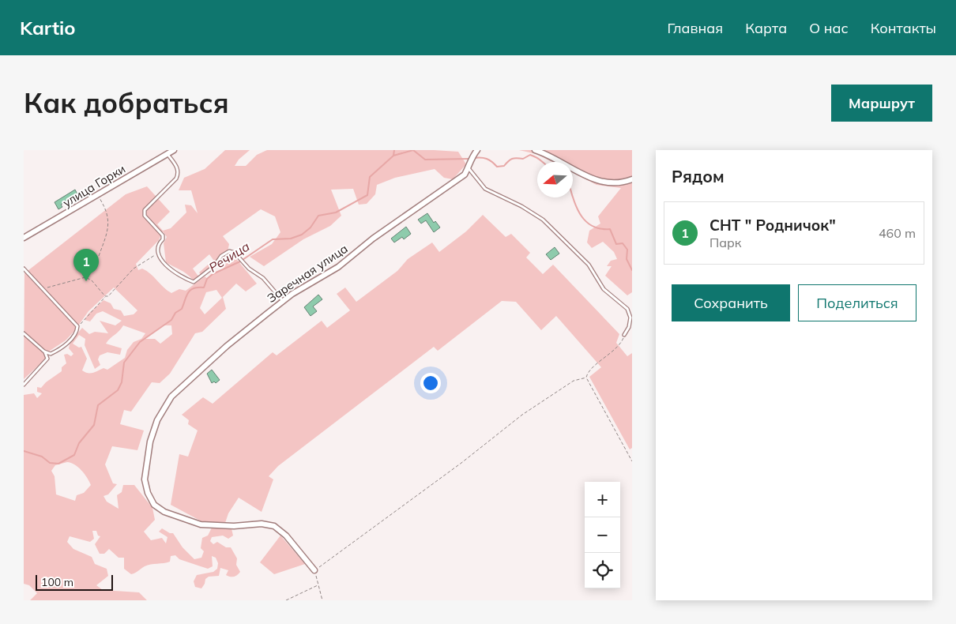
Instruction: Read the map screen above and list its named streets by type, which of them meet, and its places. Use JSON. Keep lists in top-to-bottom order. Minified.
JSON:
{"streets":{"street":["улица Горки","Заречная улица"]},"water":["Речица"],"scale_bar":"100 m","north":"left","page":{"header":"Kartio","nav":["Главная","Карта","О нас","Контакты"],"buttons":["Маршрут",["Сохранить","Поделиться"]],"title":"Как добраться","heading":"Рядом","list":[{"mark":"1","name":"СНТ \" Родничок\"","note":"Парк","value":"460 m"}],"pins":"1","map_buttons":["+","−"],"scale":"100 m"}}
